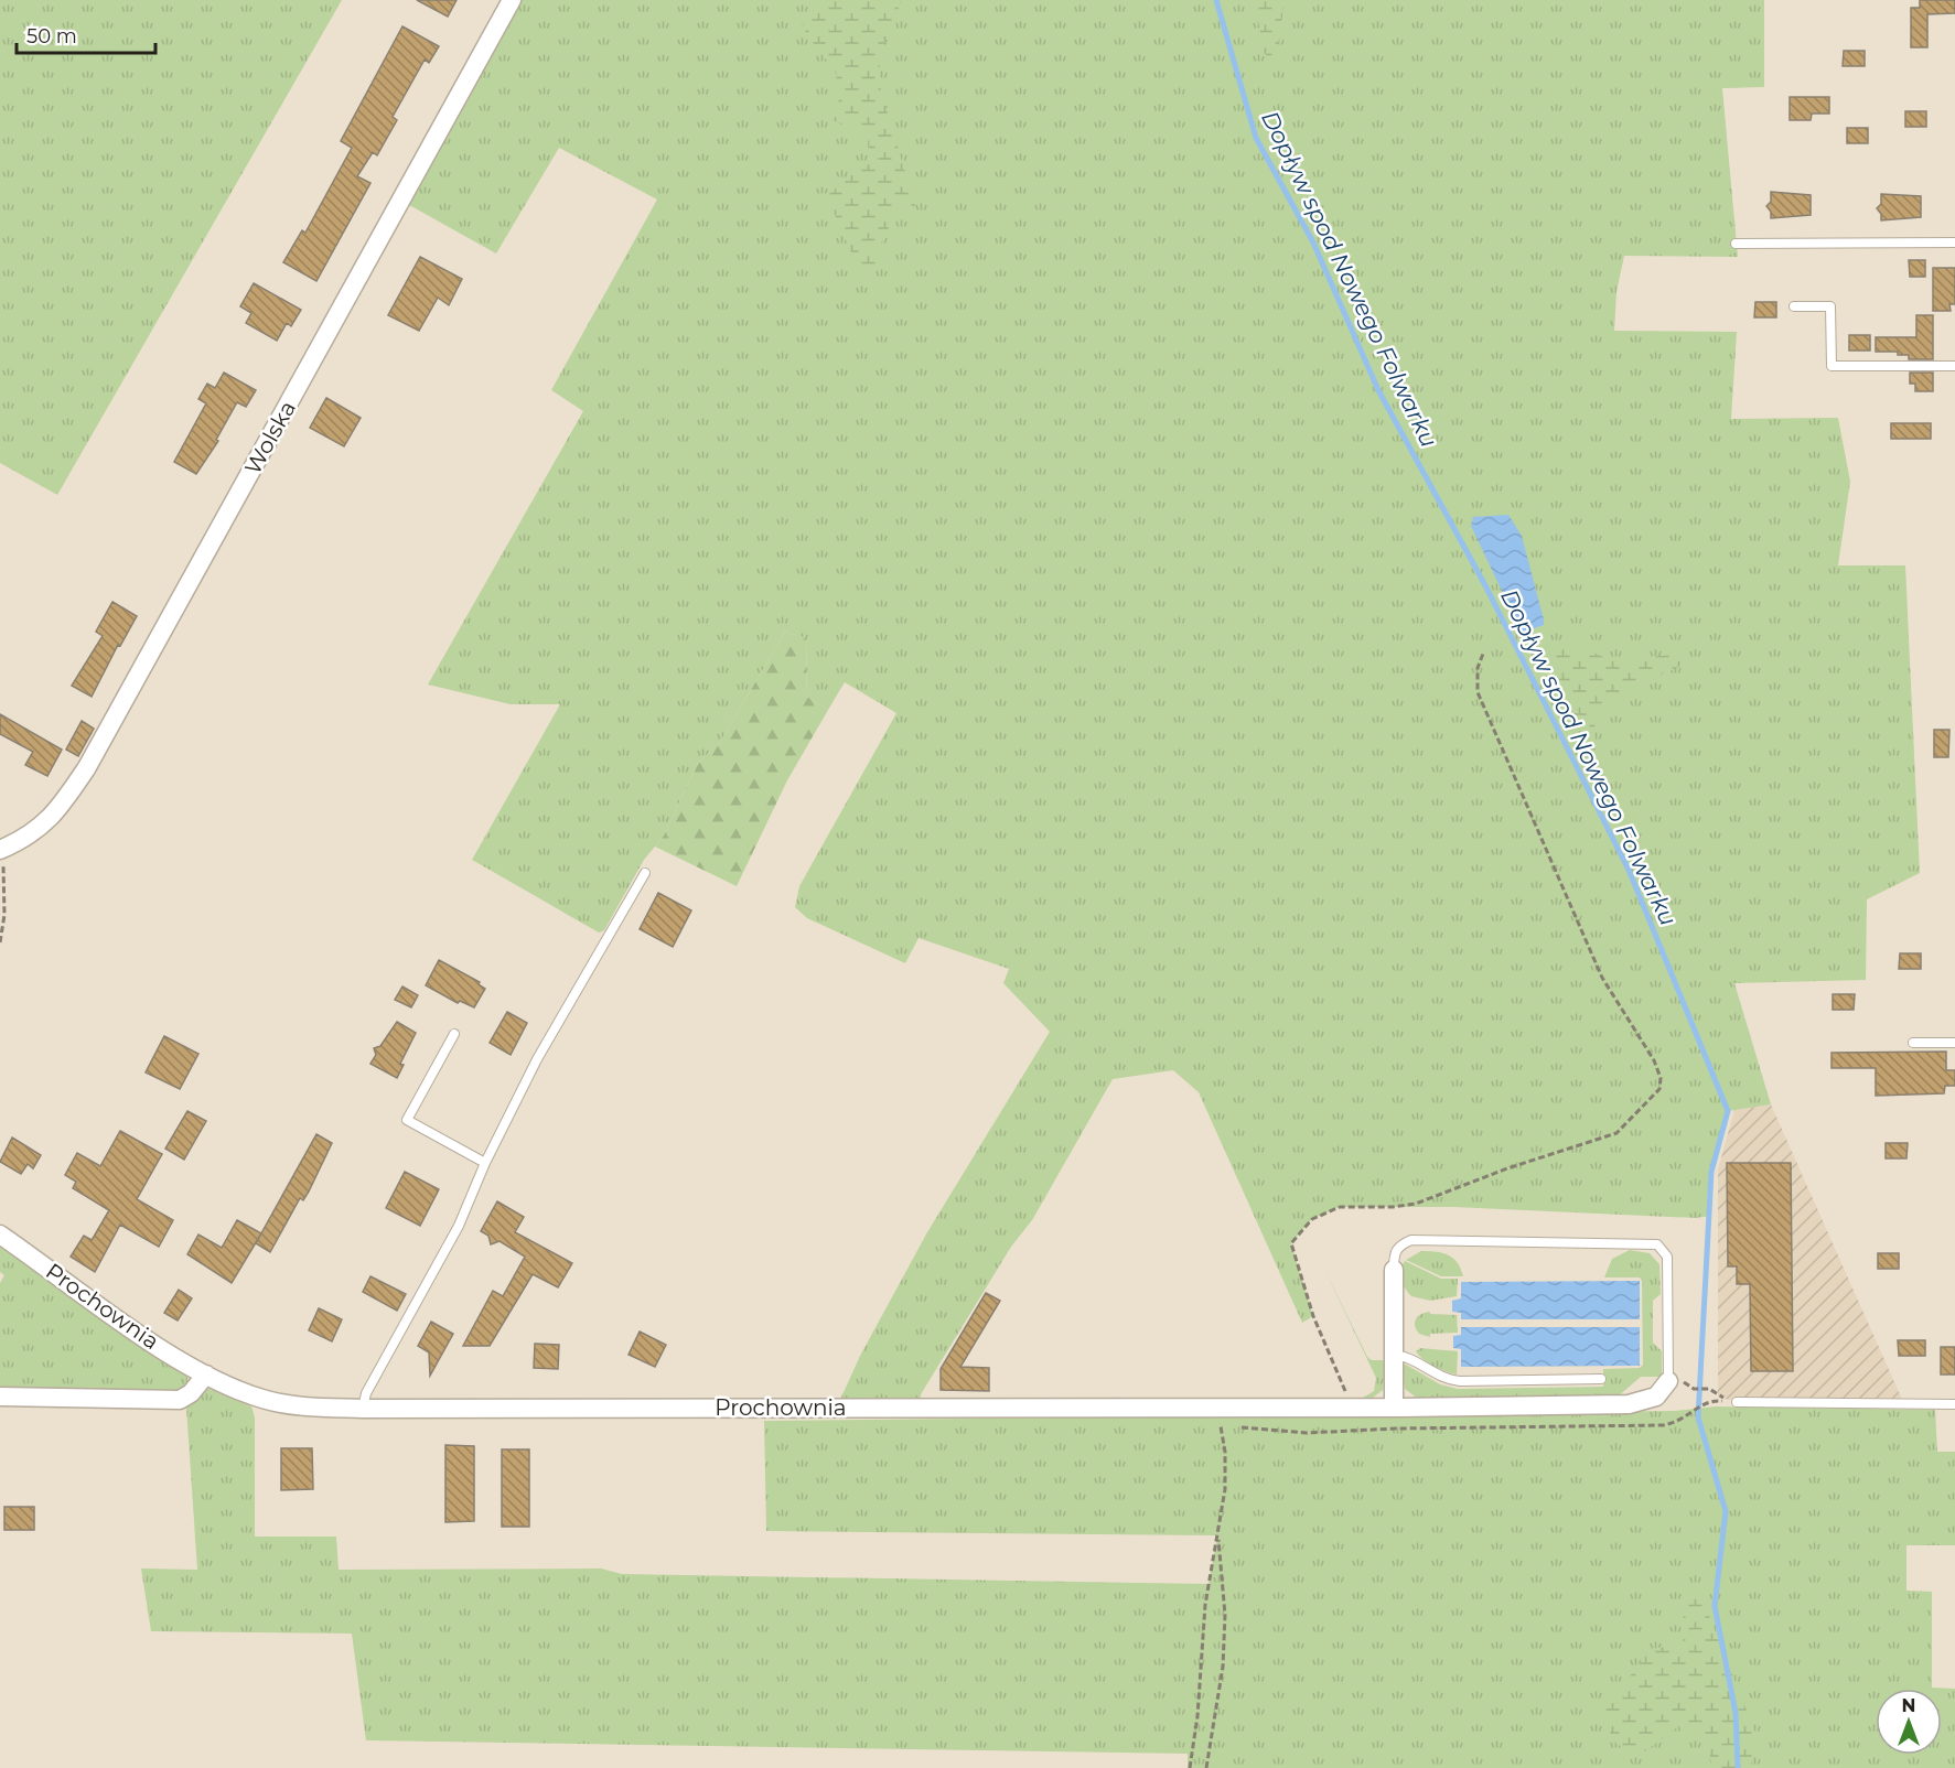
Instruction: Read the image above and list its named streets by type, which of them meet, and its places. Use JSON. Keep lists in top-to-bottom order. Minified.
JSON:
{"streets":{"street":["Wolska","Prochownia"]},"water":["Dopływ spod Nowego Folwarku"],"scale_bar":"50 m","north":"top"}
